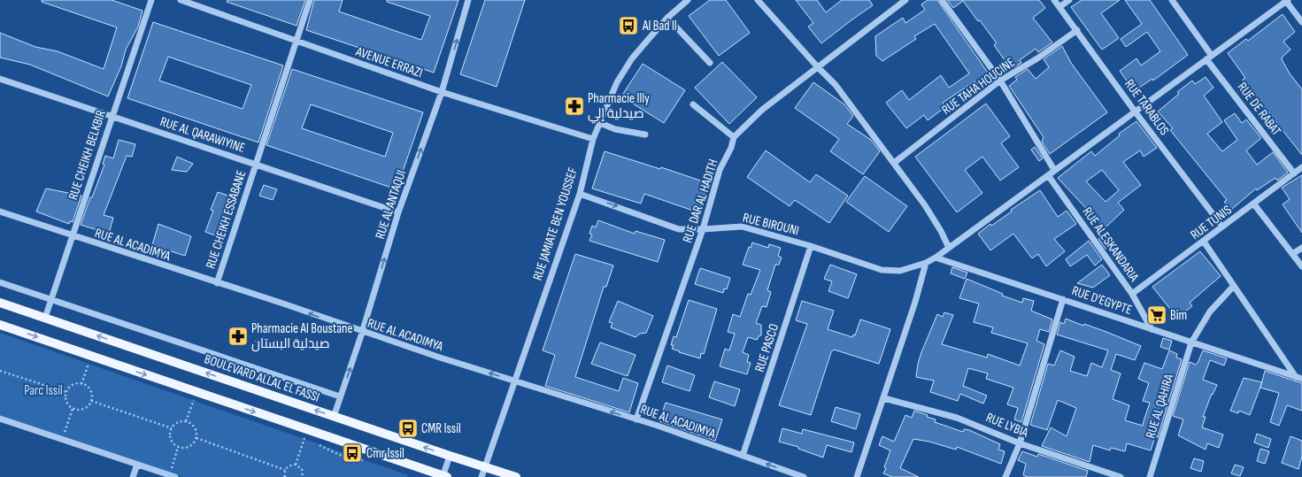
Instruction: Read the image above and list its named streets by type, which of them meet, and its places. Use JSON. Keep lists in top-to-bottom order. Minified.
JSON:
{"streets":{"main road":["BOULEVARD ALLAL EL FASSI"],"street":["AVENUE ERRAZI","RUE TAHA HOUCINE","RUE TARABLOS","RUE DE RABAT","RUE AL QARAWIYINE","RUE CHEIKH BELKBIR","RUE DAR AL HADITH","RUE AL ANTAQUI","RUE CHEIKH ESSABANE","RUE TUNIS","RUE JAMIATE BEN YOUSSEF","RUE BIROUNI","RUE AL ACADIMYA","RUE ALESKANDARIA","RUE D'EGYPTE","RUE PASCO","RUE AL QAHIRA","RUE LYBIA"]},"crossings":[["AVENUE ERRAZI","RUE AL ANTAQUI"],["AVENUE ERRAZI","RUE CHEIKH ESSABANE"],["AVENUE ERRAZI","RUE JAMIATE BEN YOUSSEF"],["RUE TAHA HOUCINE","RUE TARABLOS"],["RUE TARABLOS","RUE TUNIS"],["RUE TARABLOS","RUE BIROUNI"],["RUE DE RABAT","RUE TUNIS"],["RUE DE RABAT","RUE BIROUNI"],["RUE AL QARAWIYINE","RUE CHEIKH BELKBIR"],["RUE AL QARAWIYINE","RUE AL ANTAQUI"],["RUE AL QARAWIYINE","RUE CHEIKH ESSABANE"],["RUE CHEIKH BELKBIR","RUE AL ACADIMYA"],["RUE CHEIKH BELKBIR","BOULEVARD ALLAL EL FASSI"],["RUE DAR AL HADITH","RUE BIROUNI"],["RUE DAR AL HADITH","RUE AL ACADIMYA"],["RUE AL ANTAQUI","RUE AL ACADIMYA"],["RUE AL ANTAQUI","BOULEVARD ALLAL EL FASSI"],["RUE CHEIKH ESSABANE","RUE AL ACADIMYA"],["RUE TUNIS","RUE ALESKANDARIA"],["RUE JAMIATE BEN YOUSSEF","RUE BIROUNI"],["RUE JAMIATE BEN YOUSSEF","RUE AL ACADIMYA"],["RUE JAMIATE BEN YOUSSEF","BOULEVARD ALLAL EL FASSI"],["RUE BIROUNI","RUE ALESKANDARIA"],["RUE BIROUNI","RUE D'EGYPTE"],["RUE BIROUNI","RUE PASCO"],["RUE AL ACADIMYA","RUE PASCO"],["RUE ALESKANDARIA","RUE D'EGYPTE"],["RUE D'EGYPTE","RUE AL QAHIRA"]],"one_way":["RUE AL ANTAQUI","RUE AL ACADIMYA"],"parks":["Parc Issil"],"places":{"bus stop":["Al Bad ll","CMR Issil","Cmr Issil"],"pharmacy":["Pharmacie Illy صيدلية إلي","Pharmacie Al Boustane صيدلية البستان"],"supermarket":["Bim"]}}
